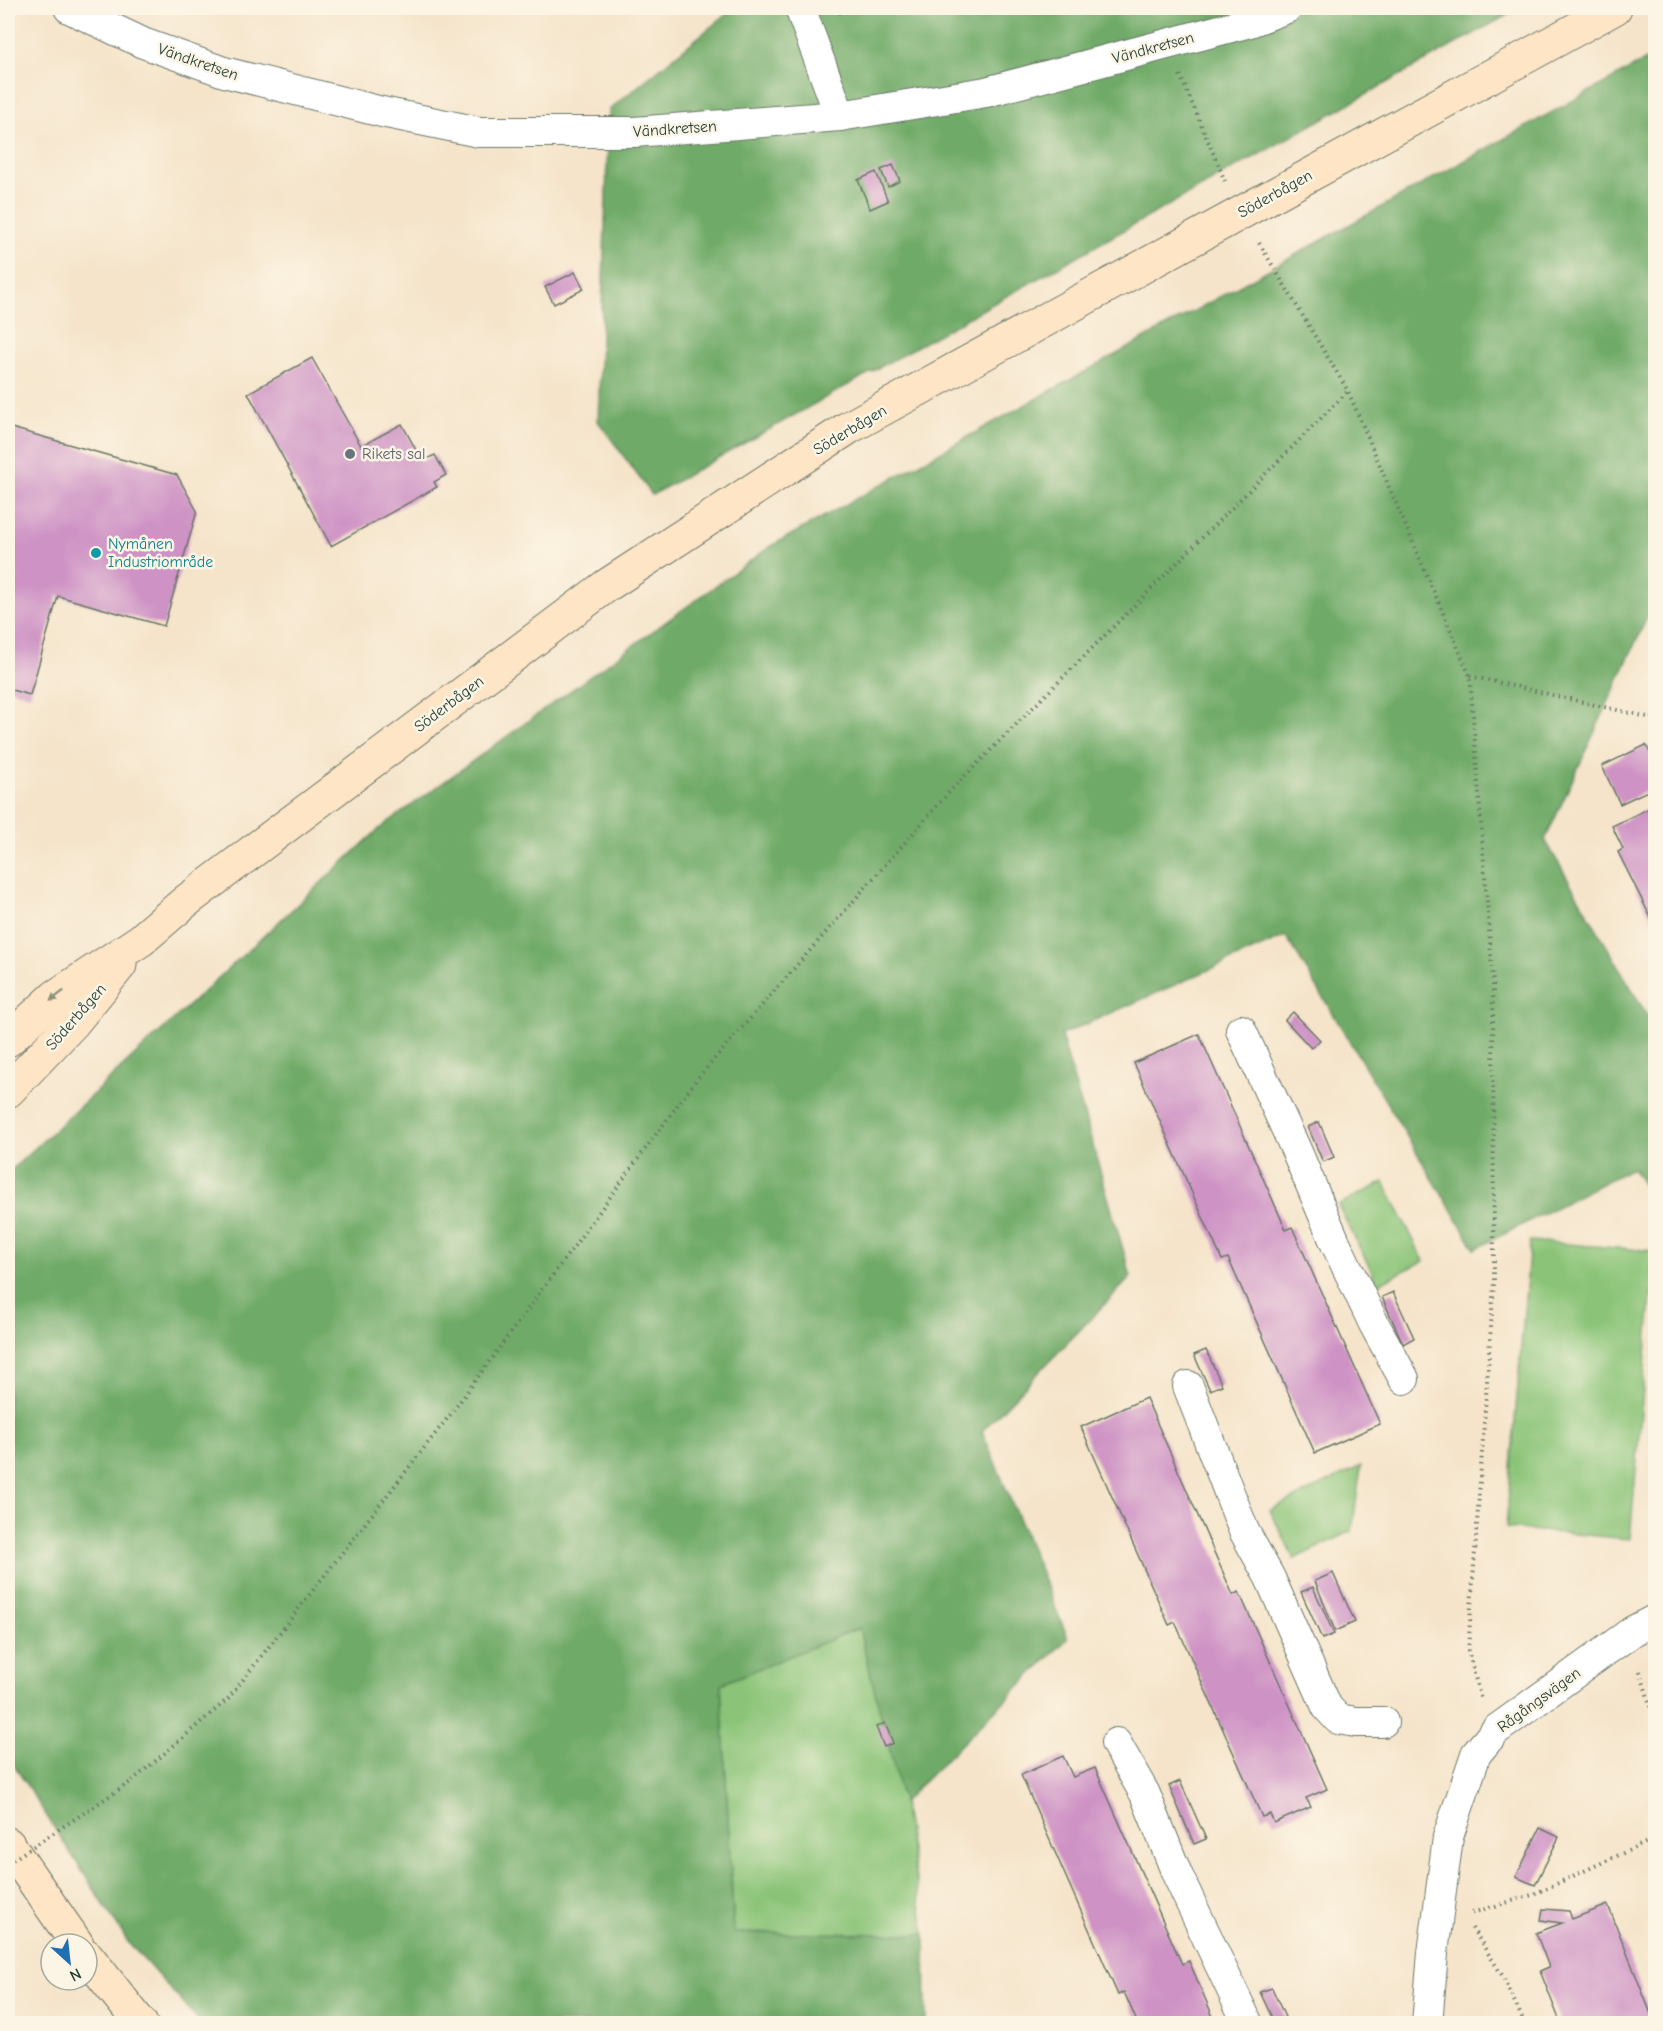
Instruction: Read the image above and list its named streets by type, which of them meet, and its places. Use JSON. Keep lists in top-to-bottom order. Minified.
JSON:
{"streets":{"street":["Vändkretsen","Söderbågen","Rågångsvägen"]},"places":["Rikets sal","Nymånen Industriområde"],"north":"bottom right"}
